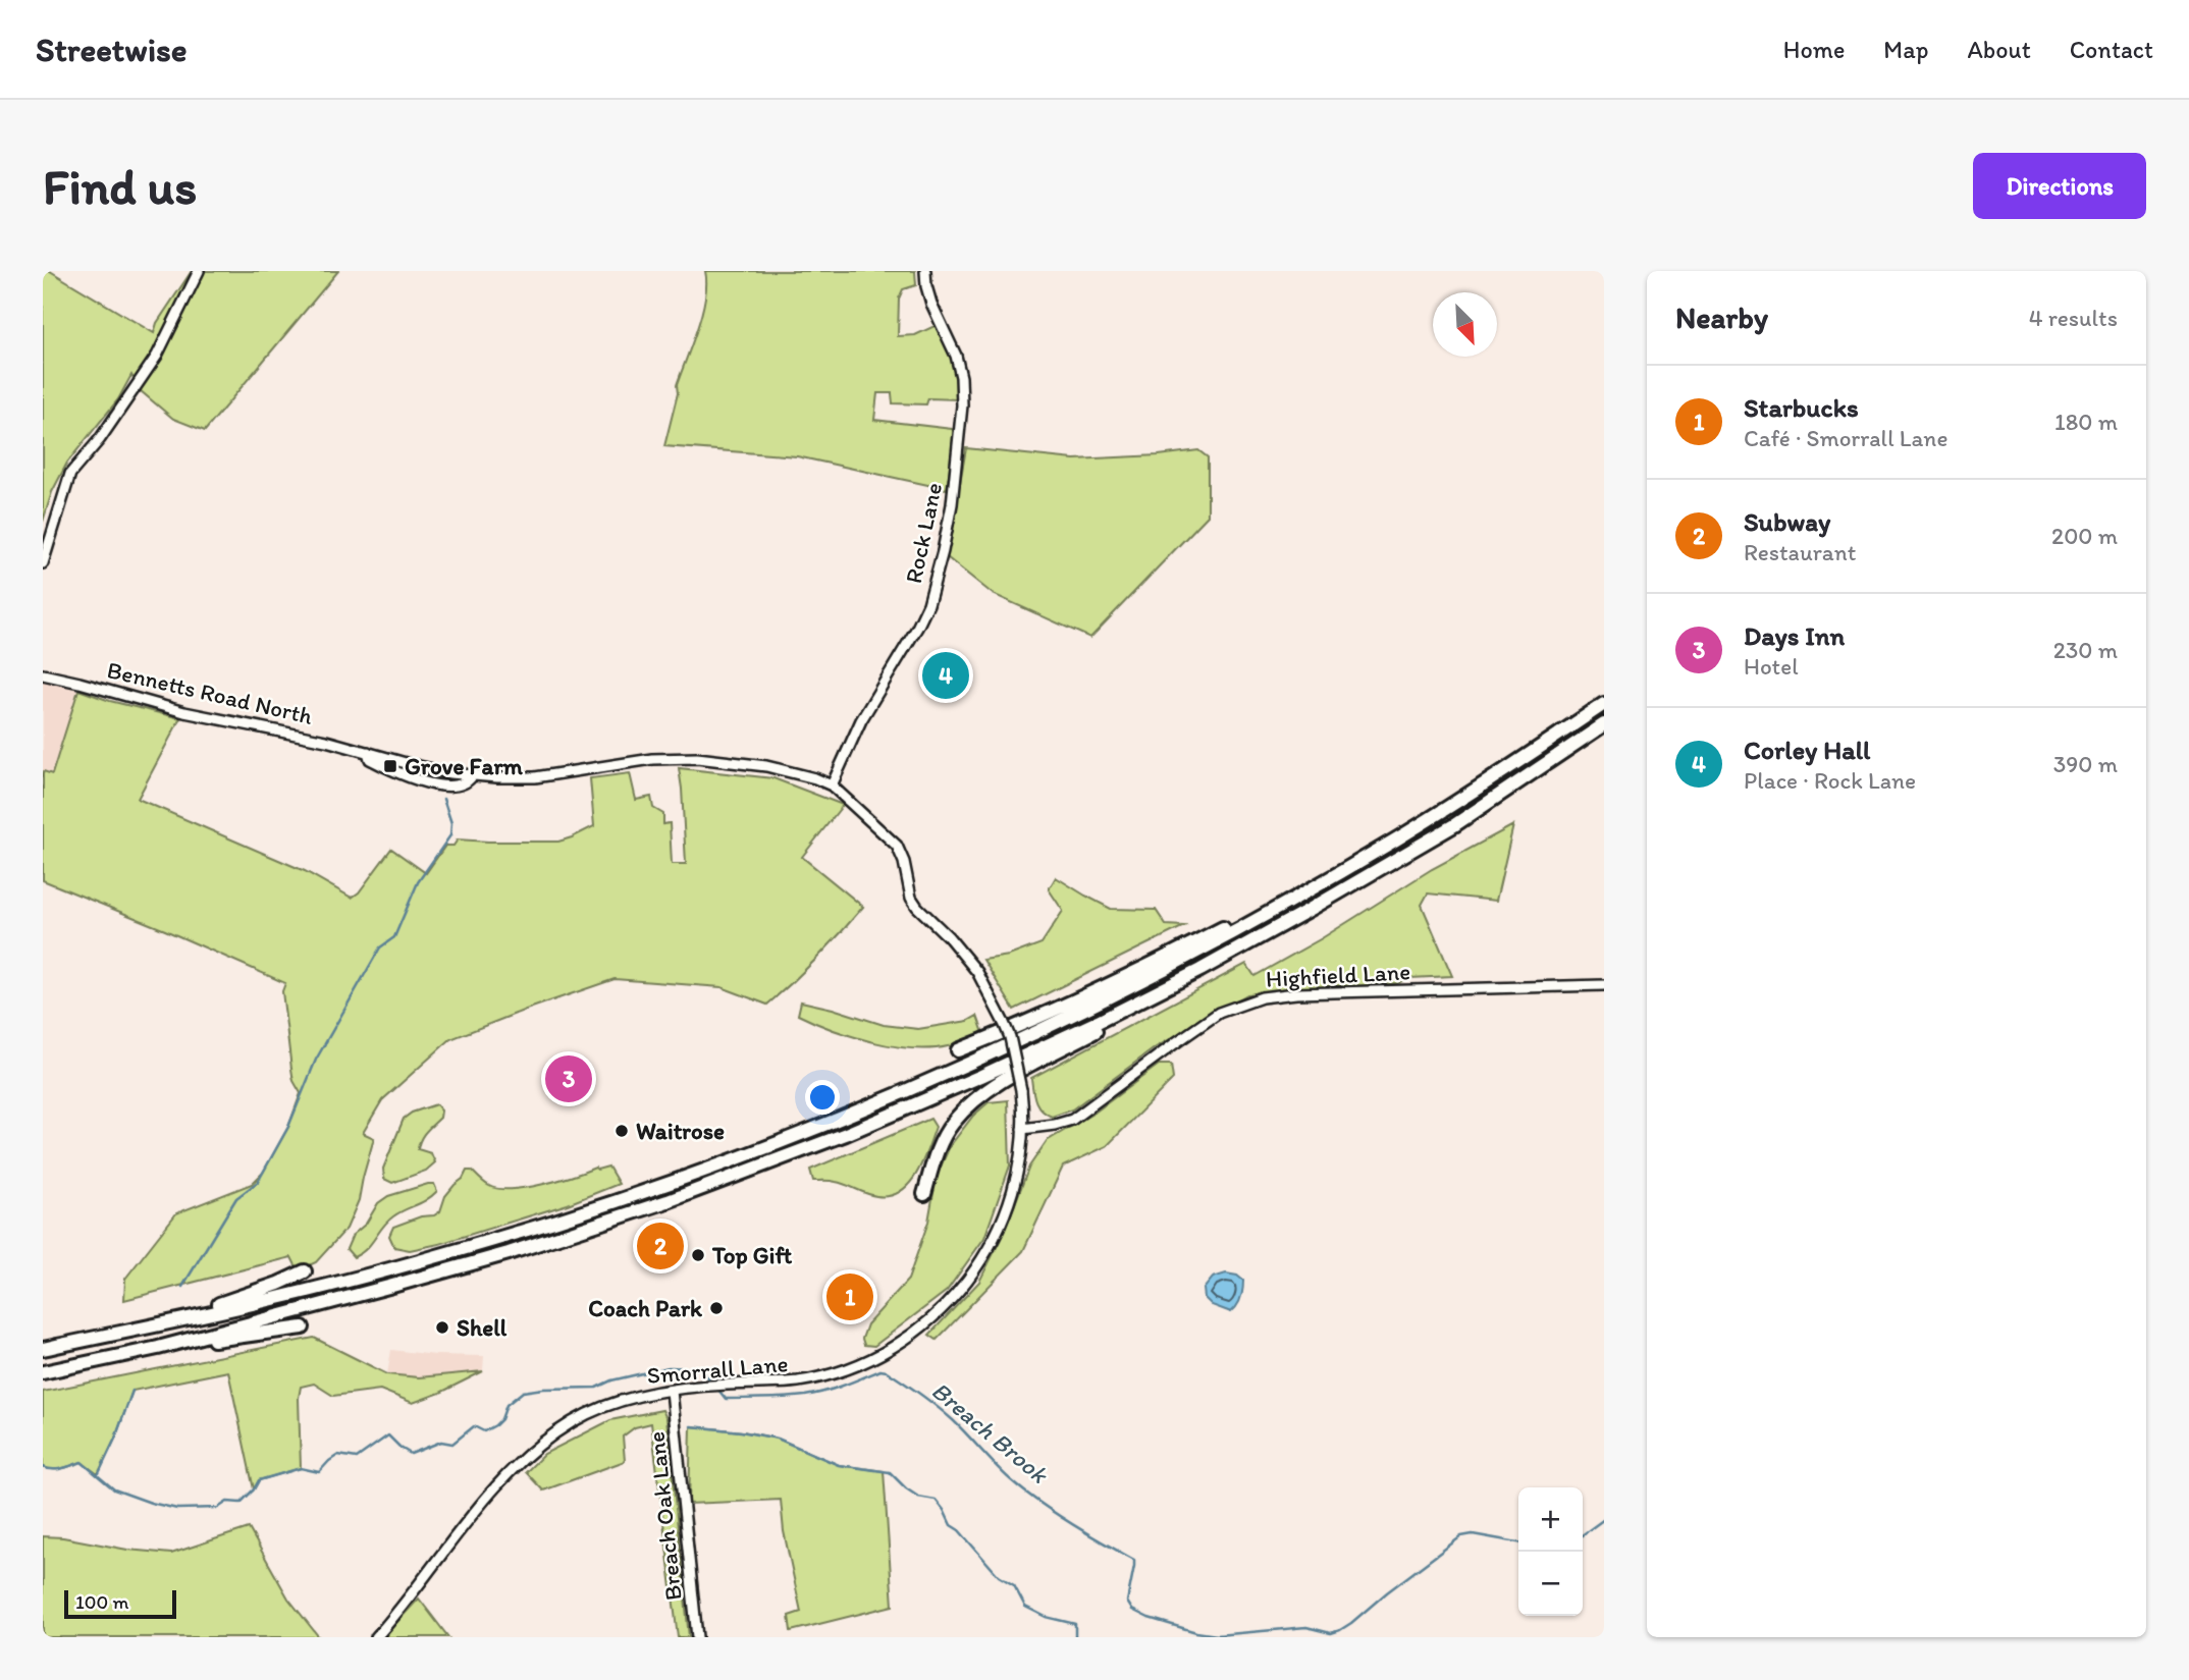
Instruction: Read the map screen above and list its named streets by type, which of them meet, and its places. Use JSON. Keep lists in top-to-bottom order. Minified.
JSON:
{"streets":{"street":["Rock Lane","Bennetts Road North","Highfield Lane","Smorrall Lane","Breach Oak Lane"]},"crossings":[["Rock Lane","Bennetts Road North"],["Bennetts Road North","Highfield Lane"],["Bennetts Road North","Smorrall Lane"],["Highfield Lane","Smorrall Lane"],["Smorrall Lane","Breach Oak Lane"]],"water":["Breach Brook"],"places":{"transit":["Grove Farm"],"other":["Waitrose","Top Gift","Coach Park","Shell"]},"scale_bar":"100 m","north":"bottom right","page":{"header":"Streetwise","nav":["Home","Map","About","Contact"],"buttons":"Directions","title":"Find us","heading":["Nearby","4 results"],"list":[{"mark":"1","name":"Starbucks","note":"Café · Smorrall Lane","value":"180 m"},{"mark":"2","name":"Subway","note":"Restaurant","value":"200 m"},{"mark":"3","name":"Days Inn","note":"Hotel","value":"230 m"},{"mark":"4","name":"Corley Hall","note":"Place · Rock Lane","value":"390 m"}],"pins":["4","3","2","1"],"map_buttons":["+","−"],"scale":"100 m"}}
